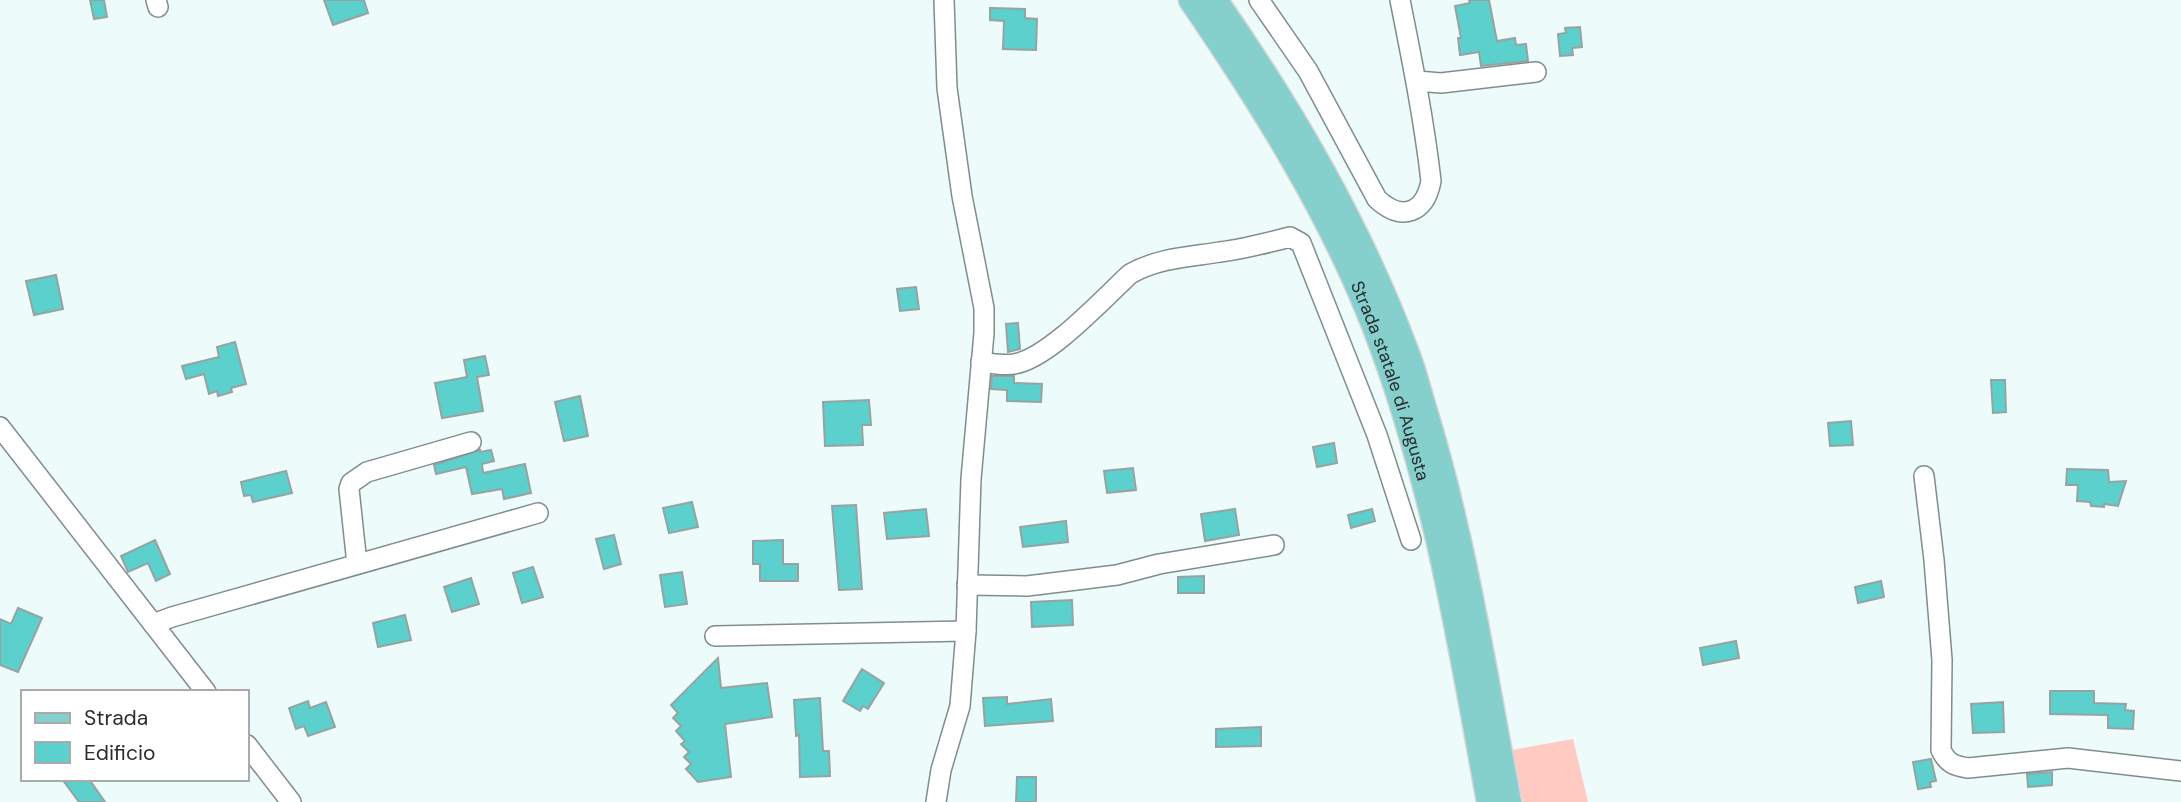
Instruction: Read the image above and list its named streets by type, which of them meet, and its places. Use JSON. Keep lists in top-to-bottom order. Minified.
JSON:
{"streets":{"main road":["Strada statale di Augusta"]},"legend":["Strada","Edificio"]}
